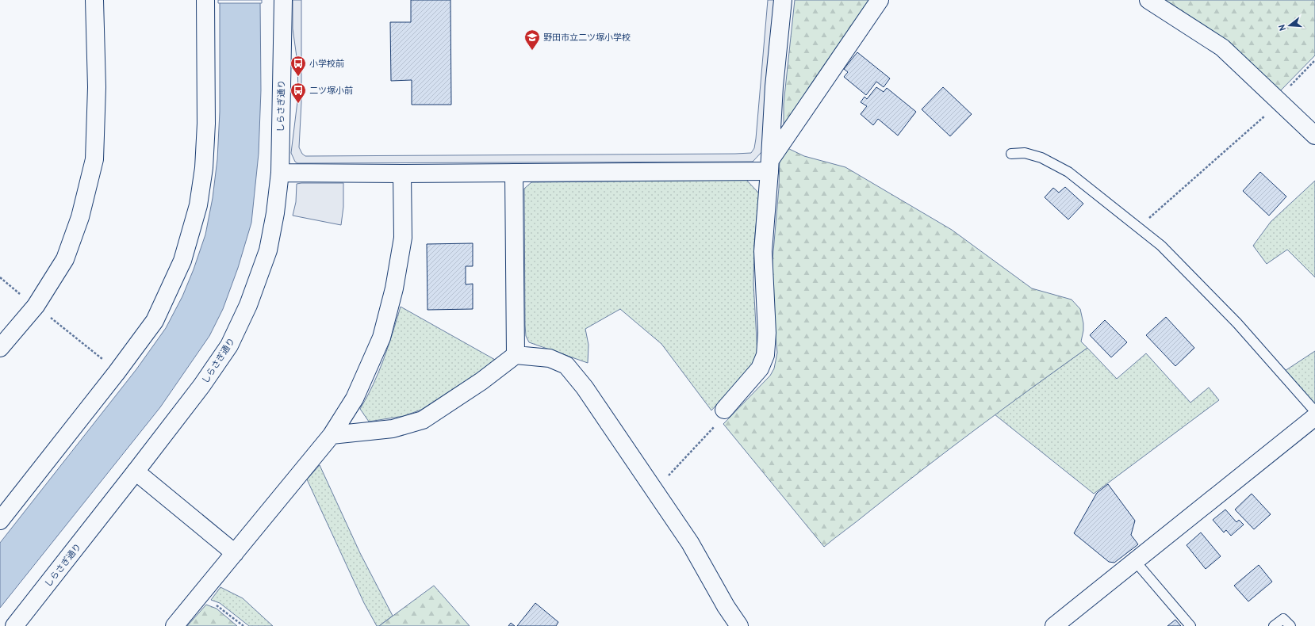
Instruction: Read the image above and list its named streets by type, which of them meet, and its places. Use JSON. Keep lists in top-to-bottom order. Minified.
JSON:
{"streets":{"street":["しらさぎ通り"]},"places":{"school or university":["野田市立二ツ塚小学校"],"bus stop":["小学校前","二ツ塚小前"]},"north":"left"}
